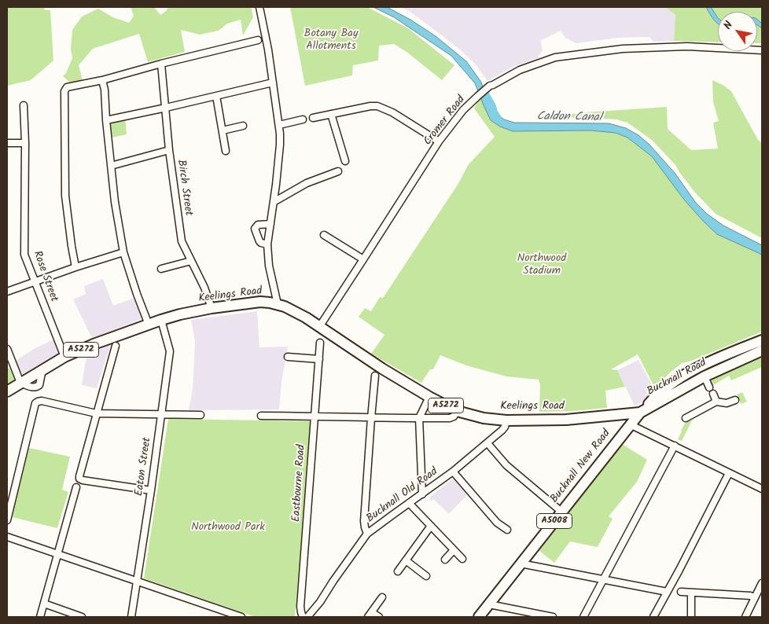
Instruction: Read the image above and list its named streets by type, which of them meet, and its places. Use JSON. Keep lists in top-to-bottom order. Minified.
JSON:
{"streets":{"main road":["Keelings Road","A5272","Bucknall Road","Bucknall New Road","A5008"],"street":["Cromer Road","Birch Street","Rose Street","Eaton Street","Eastbourne Road","Bucknall Old Road"]},"crossings":[["Cromer Road","Keelings Road"],["Birch Street","Keelings Road"],["Rose Street","Keelings Road"],["Keelings Road","Bucknall Road"],["Keelings Road","Eaton Street"],["Keelings Road","Bucknall Old Road"],["Keelings Road","A5008"],["Bucknall Road","A5008"],["Bucknall New Road","A5008"]],"water":["Caldon Canal"],"parks":["Botany Bay Allotments","Northwood Stadium","Northwood Park"],"north":"top left"}
